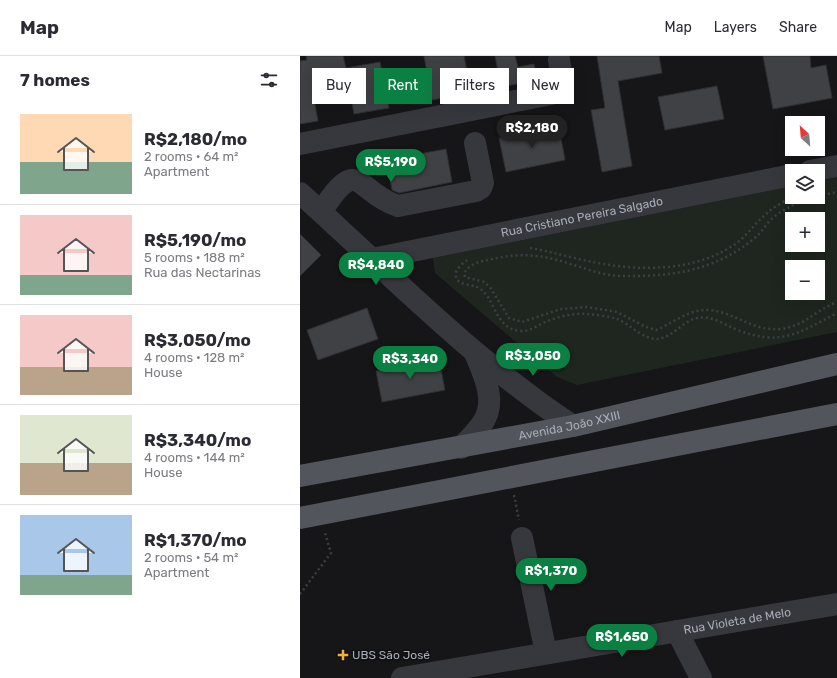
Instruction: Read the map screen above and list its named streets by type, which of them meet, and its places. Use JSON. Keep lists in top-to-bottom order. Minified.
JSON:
{"streets":{"main road":["Avenida João XXIII"],"street":["Rua Cristiano Pereira Salgado","Rua Violeta de Melo"]},"places":{"health":["UBS São José"]},"north":"top left","page":{"header":"Map","nav":["Map","Layers","Share"],"heading":"7 homes","chip":["Buy","Rent","Filters","New"],"list":[{"name":"R$2,180/mo","note":"2 rooms · 64 m² · Apartment"},{"name":"R$5,190/mo","note":"5 rooms · 188 m² · Rua das Nectarinas"},{"name":"R$3,050/mo","note":"4 rooms · 128 m² · House"},{"name":"R$3,340/mo","note":"4 rooms · 144 m² · House"},{"name":"R$1,370/mo","note":"2 rooms · 54 m² · Apartment"}],"price":["R$2,180","R$5,190","R$4,840","R$3,050","R$3,340","R$1,370","R$1,650"],"map_buttons":["+","−"]}}
